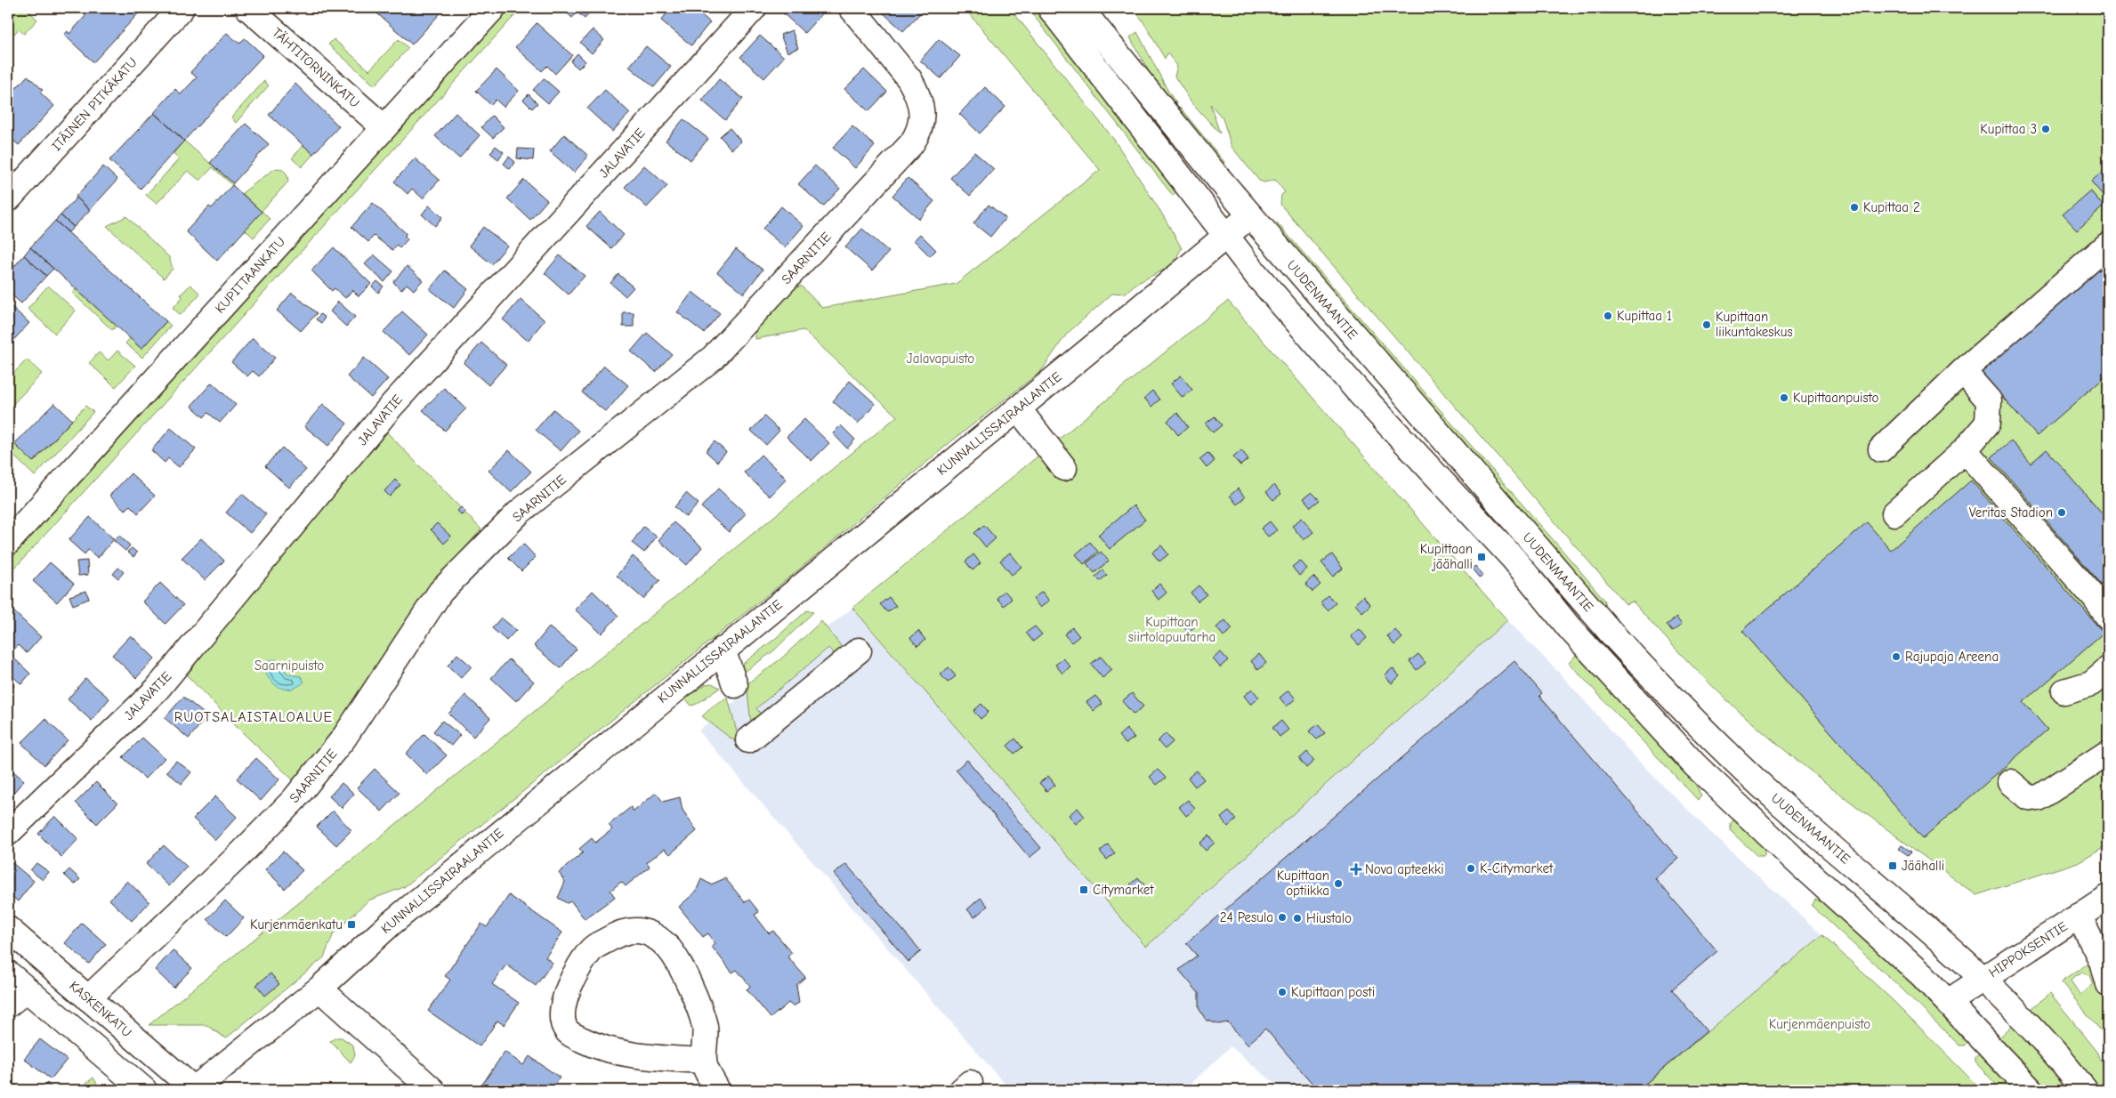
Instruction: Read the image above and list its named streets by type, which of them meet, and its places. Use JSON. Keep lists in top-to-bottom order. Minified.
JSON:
{"streets":{"street":["TÄHTITORNINKATU","ITÄINEN PITKÄKATU","JALAVATIE","SAARNITIE","KUPITTAANKATU","UUDENMAANTIE","KUNNALLISSAIRAALANTIE","HIPPOKSENTIE","KASKENKATU"]},"crossings":[["TÄHTITORNINKATU","KUPITTAANKATU"],["SAARNITIE","KASKENKATU"],["UUDENMAANTIE","KUNNALLISSAIRAALANTIE"],["UUDENMAANTIE","HIPPOKSENTIE"],["KUNNALLISSAIRAALANTIE","KASKENKATU"]],"districts":["RUOTSALAISTALOALUE"],"parks":["Jalavapuisto","Kupittaan siirtolapuutarha","Saarnipuisto","Kurjenmäenpuisto"],"places":{"other":["Kupittaa 3","Kupittaa 2","Kupittaa 1","Kupittaan liikuntakeskus","Kupittaanpuisto","Veritas Stadion","Rajupaja Areena","K-Citymarket","Kupittaan optiikka","24 Pesula","Hiustalo","Kupittaan posti"],"transit":["Kupittaan jäähalli","Jäähalli","Citymarket","Kurjenmäenkatu"],"health":["Nova apteekki"]}}
